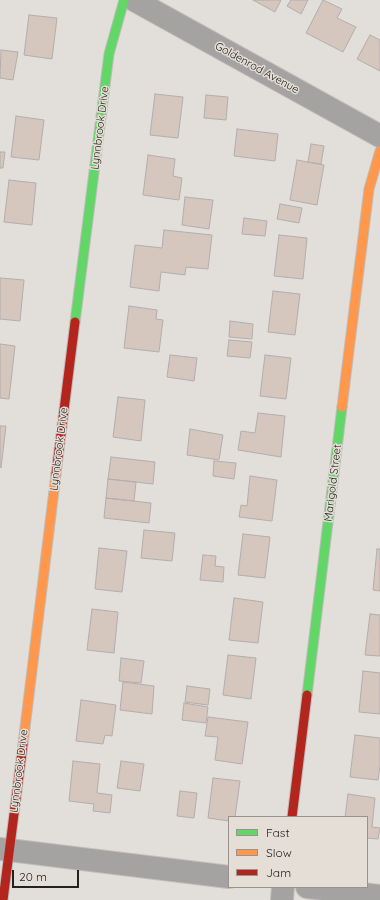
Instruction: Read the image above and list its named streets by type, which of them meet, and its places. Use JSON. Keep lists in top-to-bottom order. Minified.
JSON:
{"streets":{"street":["Goldenrod Avenue","Lynnbrook Drive","Marigold Street"]},"legend":["Fast","Slow","Jam"],"scale_bar":"20 m"}
